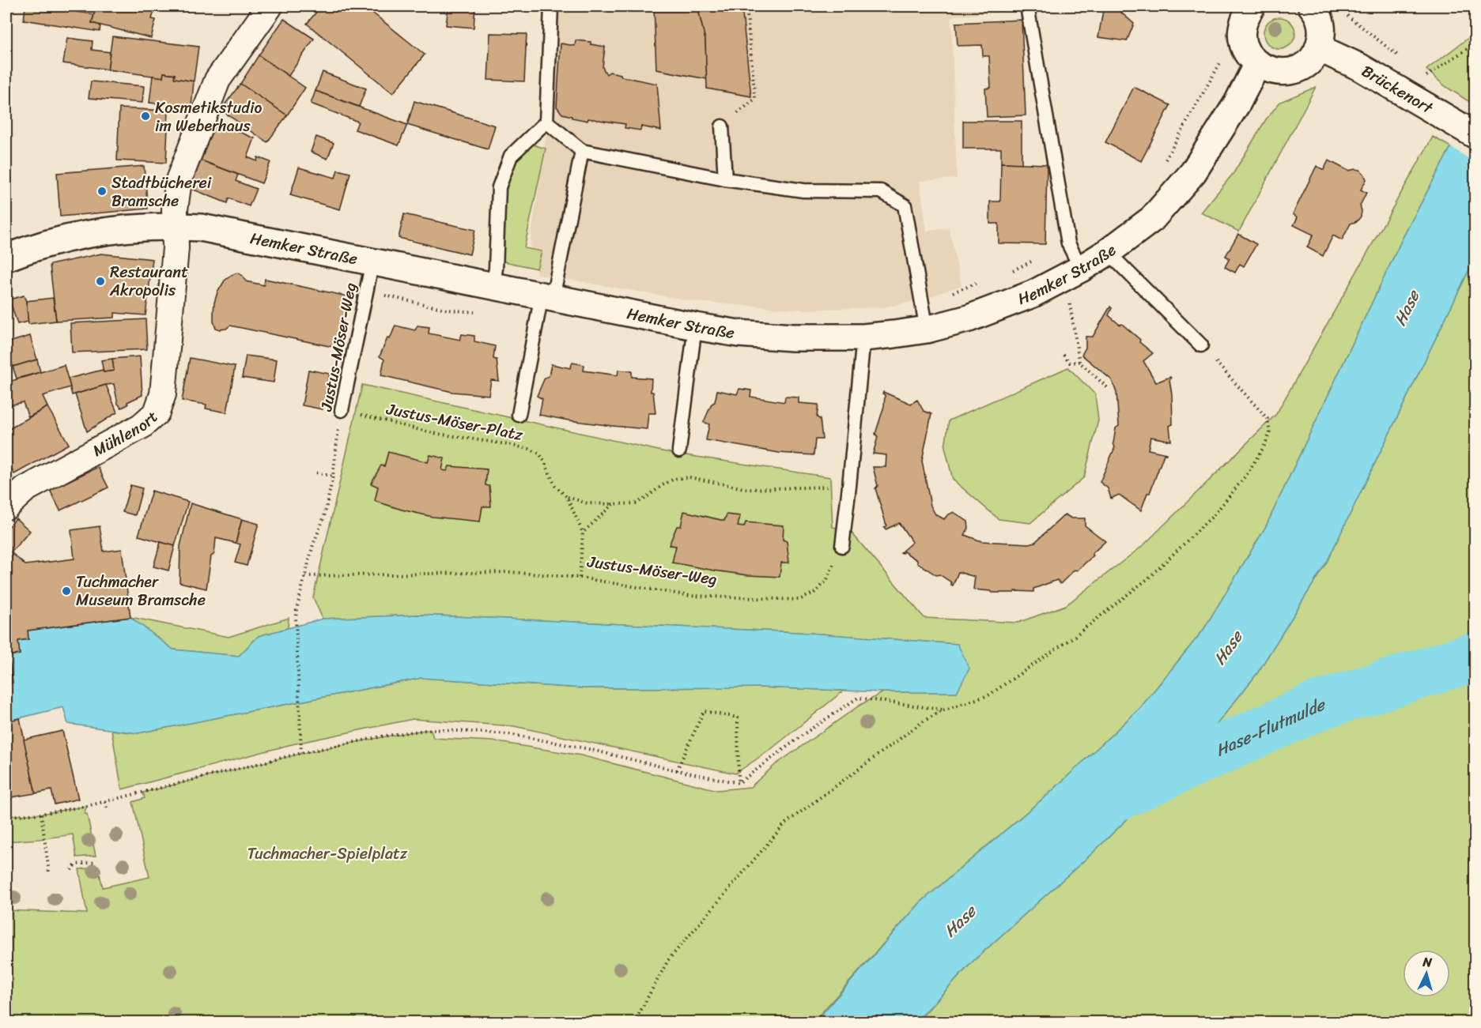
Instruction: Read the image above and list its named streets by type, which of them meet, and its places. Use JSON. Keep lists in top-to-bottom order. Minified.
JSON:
{"streets":{"main road":["Brückenort","Hemker Straße"],"street":["Mühlenort"],"lane":["Justus-Möser-Weg"],"path":["Justus-Möser-Platz"]},"crossings":[["Hemker Straße","Justus-Möser-Weg"],["Hemker Straße","Mühlenort"],["Justus-Möser-Weg","Justus-Möser-Platz"]],"water":["Hase","Hase-Flutmulde"],"parks":["Tuchmacher-Spielplatz"],"places":["Kosmetikstudio im Weberhaus","Stadtbücherei Bramsche","Restaurant Akropolis","Tuchmacher Museum Bramsche"],"north":"top"}
